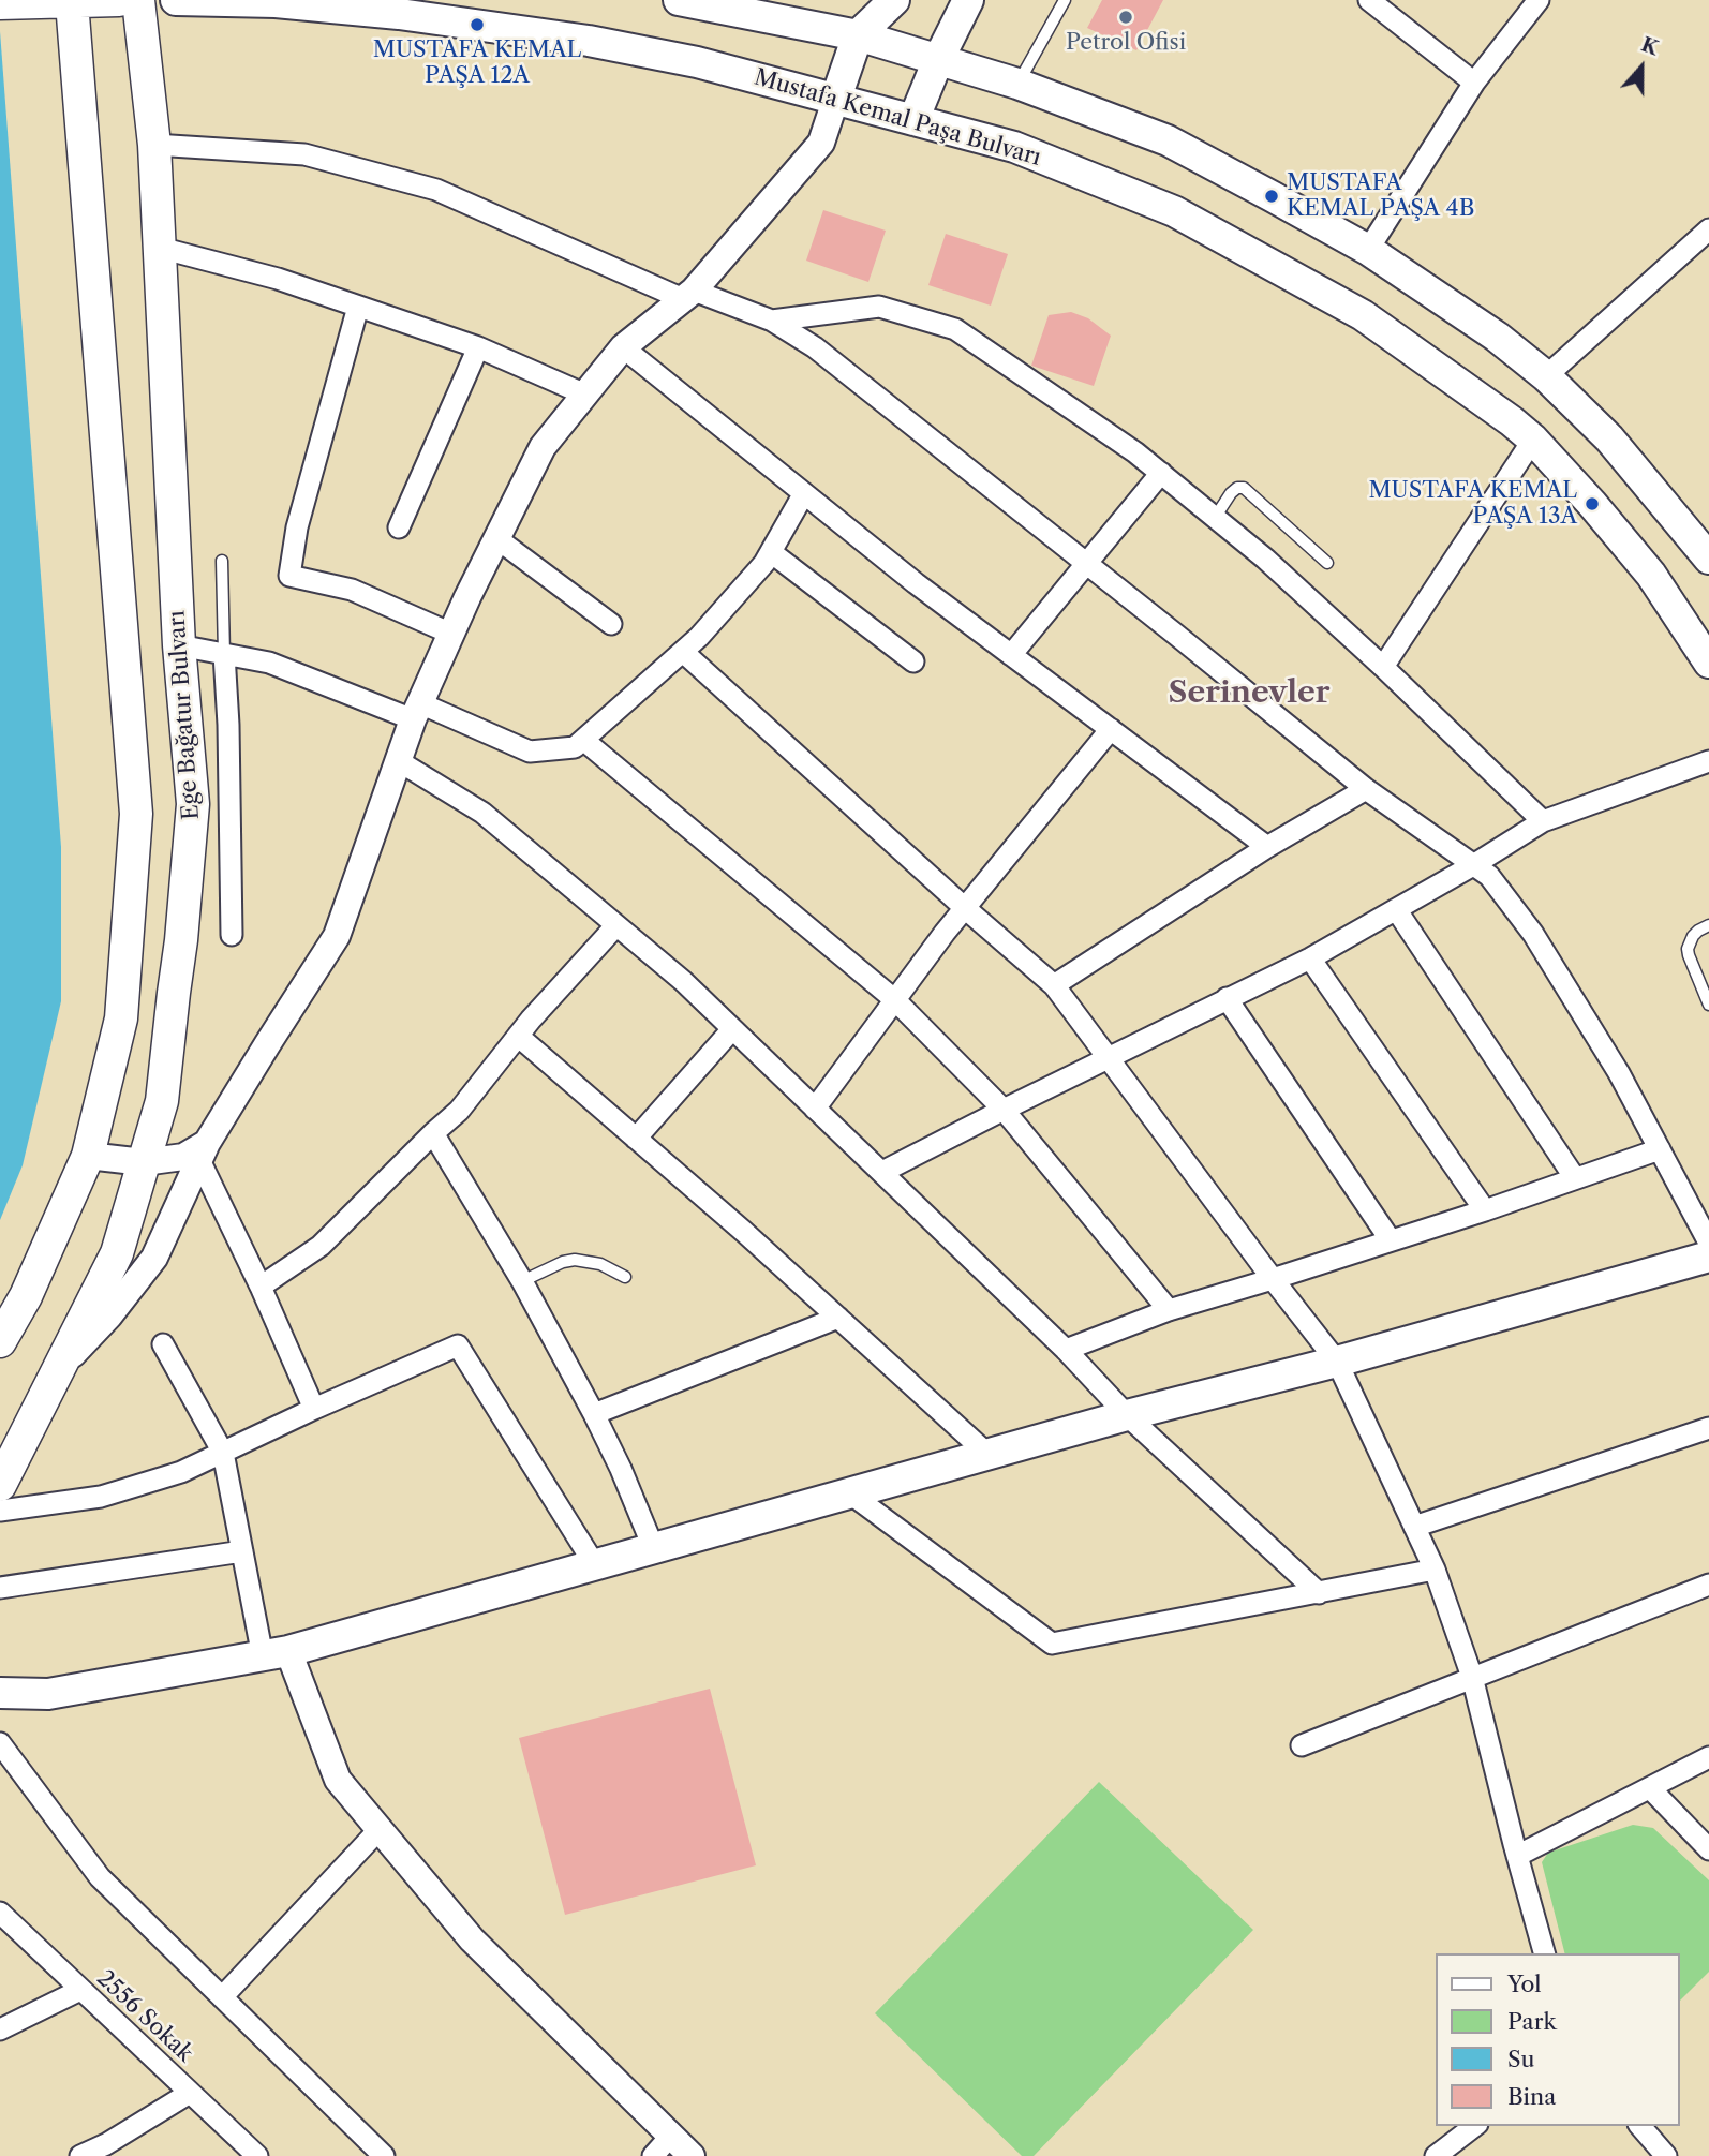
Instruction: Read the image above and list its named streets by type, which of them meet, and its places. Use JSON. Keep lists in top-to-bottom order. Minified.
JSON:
{"streets":{"main road":["Mustafa Kemal Paşa Bulvarı","Ege Bağatur Bulvarı"],"street":["2556 Sokak"]},"districts":["Serinevler"],"places":["Petrol Ofisi","MUSTAFA KEMAL PAŞA 12A","MUSTAFA KEMAL PAŞA 4B","MUSTAFA KEMAL PAŞA 13A"],"legend":["Yol","Park","Su","Bina"],"north":"top"}
